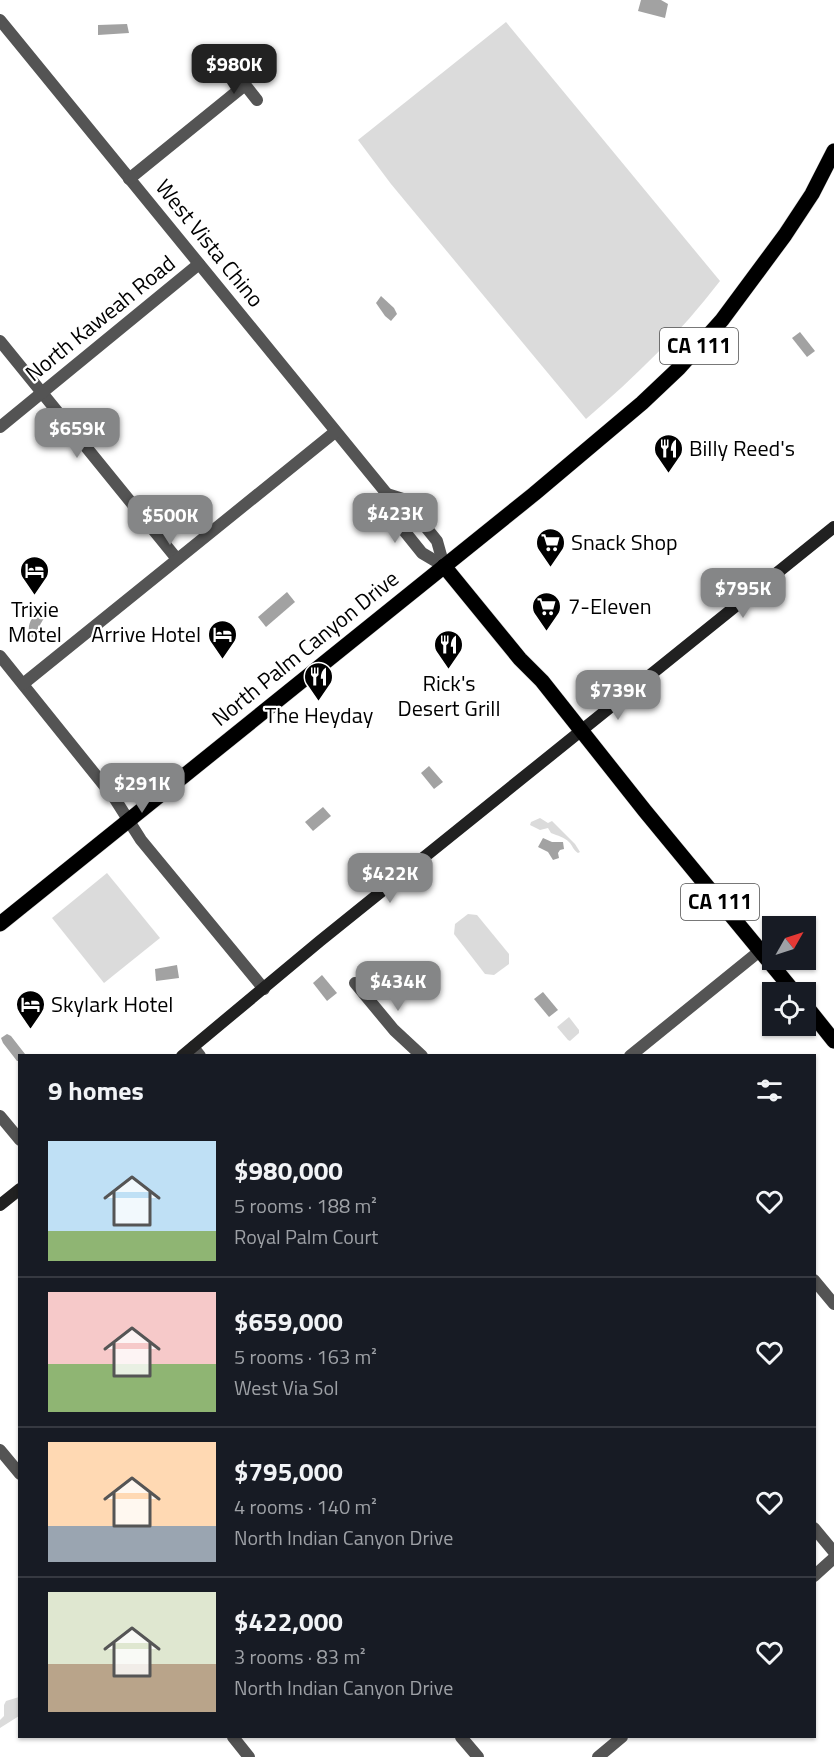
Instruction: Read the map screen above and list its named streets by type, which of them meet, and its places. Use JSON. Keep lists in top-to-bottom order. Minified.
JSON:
{"streets":{"main road":["West Vista Chino","CA 111","North Palm Canyon Drive"],"street":["North Kaweah Road"]},"crossings":[["West Vista Chino","North Kaweah Road"],["West Vista Chino","CA 111"],["West Vista Chino","North Palm Canyon Drive"]],"places":{"restaurant":["Billy Reed's","Rick's Desert Grill","The Heyday"],"supermarket":["Snack Shop","7-Eleven"],"hotel":["Trixie Motel","Arrive Hotel","Skylark Hotel"]},"north":"top right","page":{"price":["$980K","$659K","$423K","$500K","$795K","$739K","$291K","$422K","$434K"],"heading":"9 homes","list":[{"name":"$980,000","note":"5 rooms · 188 m² · Royal Palm Court"},{"name":"$659,000","note":"5 rooms · 163 m² · West Via Sol"},{"name":"$795,000","note":"4 rooms · 140 m² · North Indian Canyon Drive"},{"name":"$422,000","note":"3 rooms · 83 m² · North Indian Canyon Drive"}]}}
